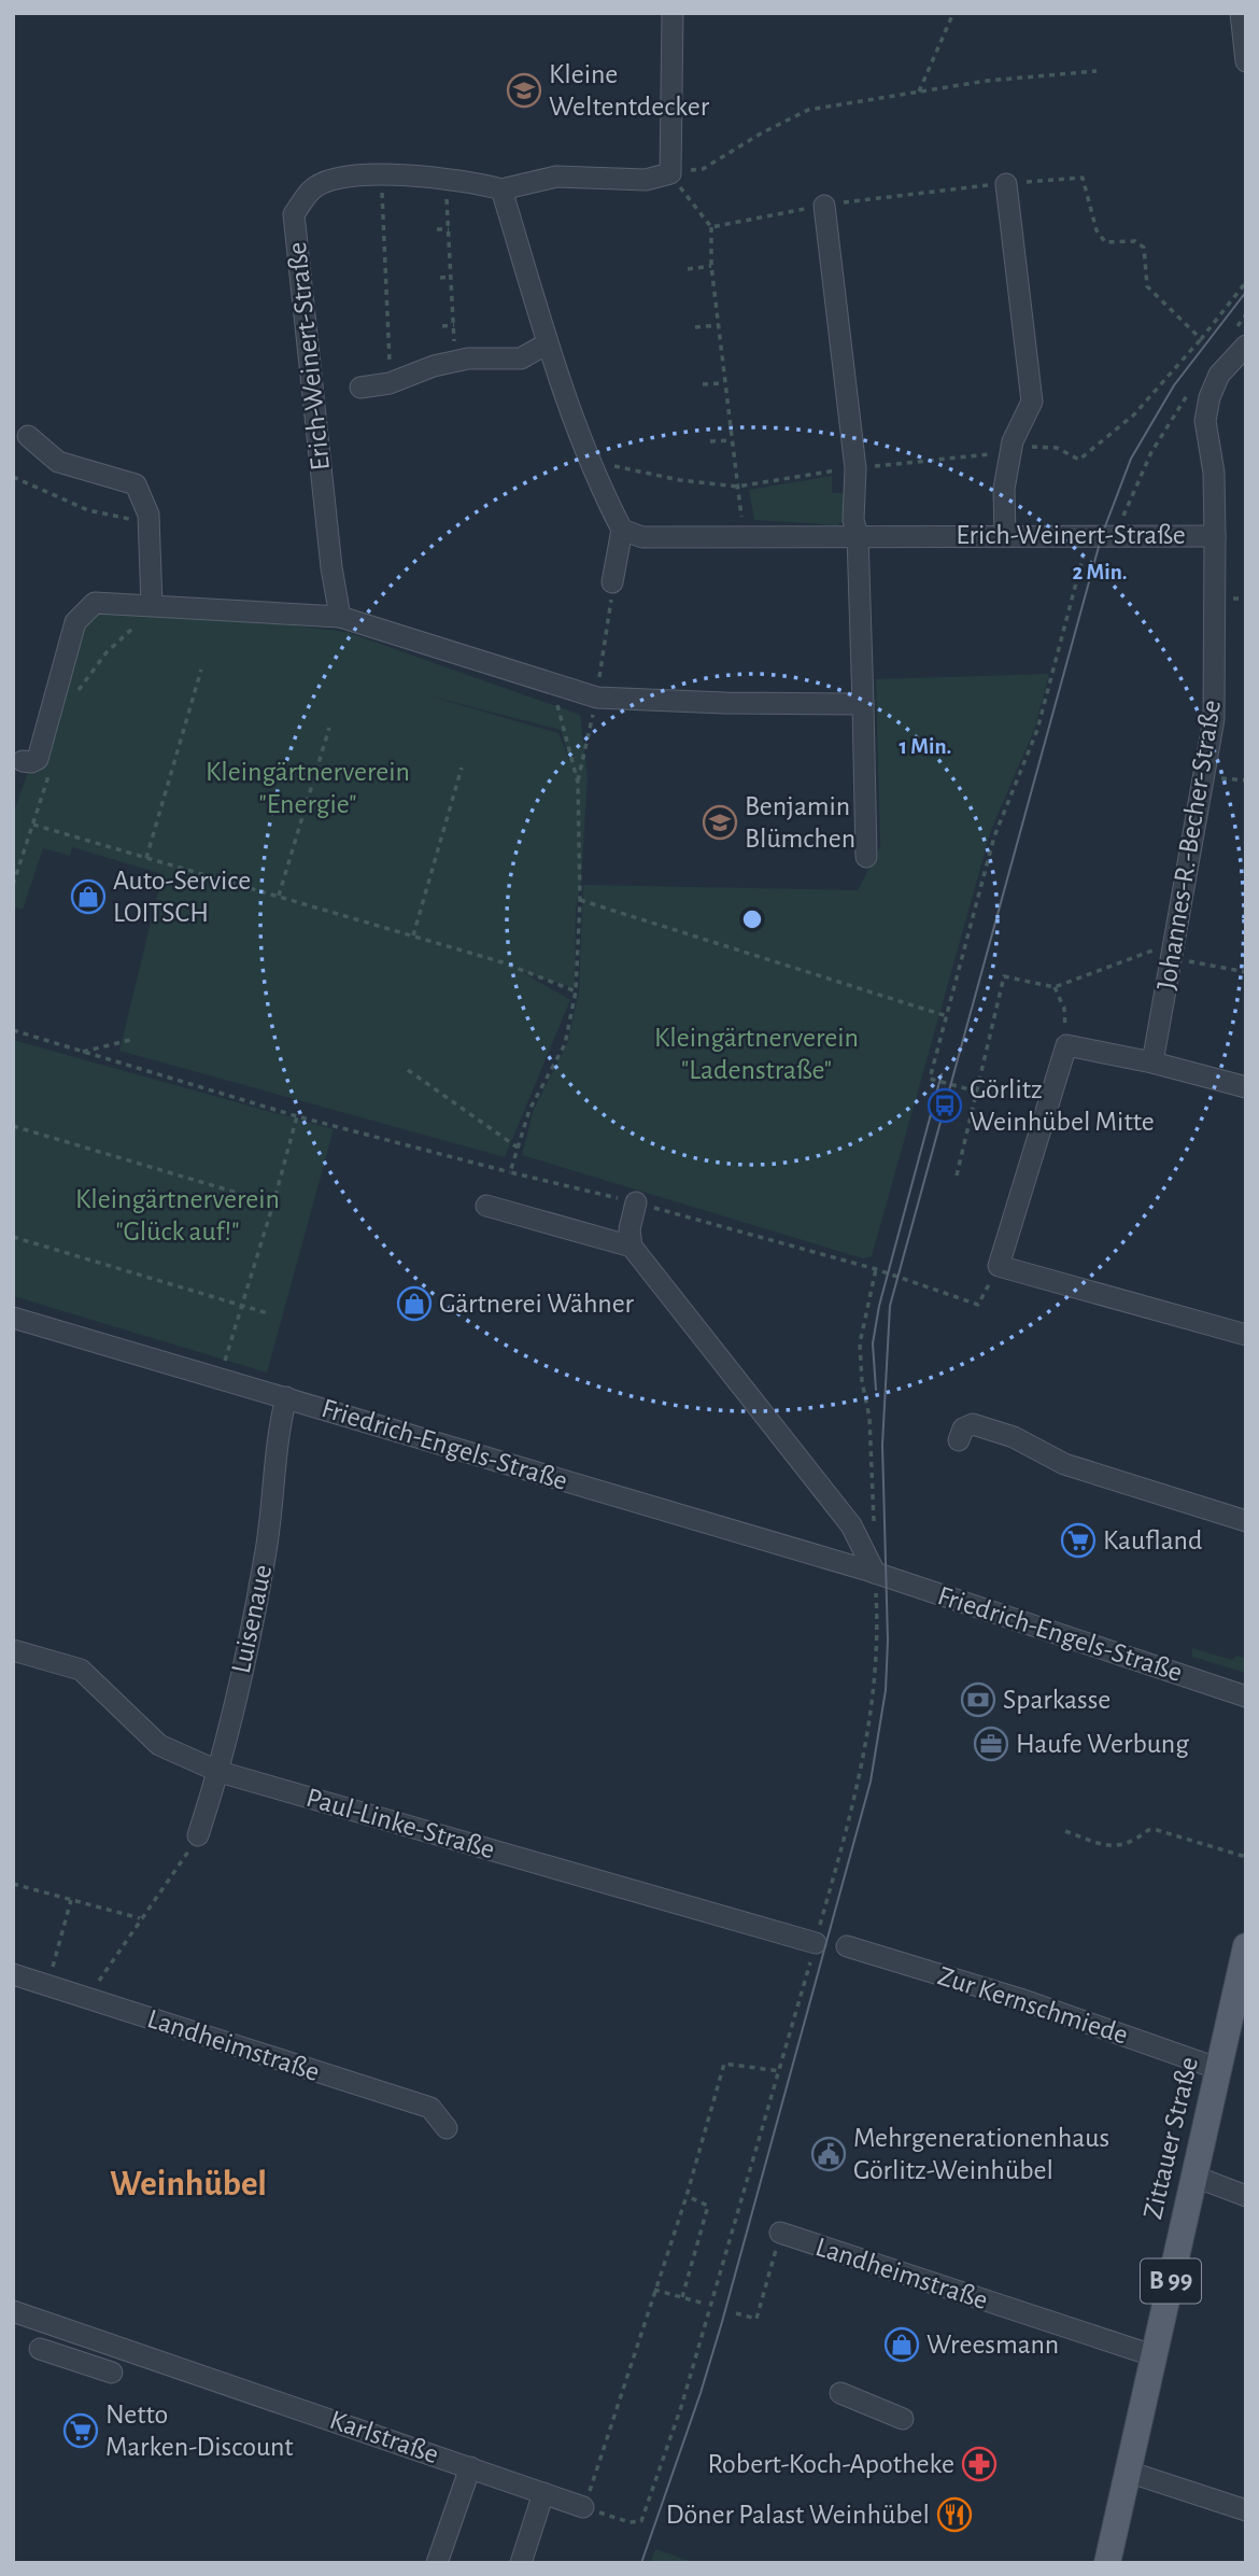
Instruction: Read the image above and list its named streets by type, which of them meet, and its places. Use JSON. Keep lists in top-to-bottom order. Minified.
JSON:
{"streets":{"main road":["Zittauer Straße","B 99"],"street":["Erich-Weinert-Straße","Johannes-R.-Becher-Straße","Friedrich-Engels-Straße","Luisenaue","Paul-Linke-Straße","Zur Kernschmiede","Landheimstraße","Karlstraße"]},"crossings":[["Erich-Weinert-Straße","Johannes-R.-Becher-Straße"],["Friedrich-Engels-Straße","Luisenaue"],["Luisenaue","Paul-Linke-Straße"],["Zur Kernschmiede","Zittauer Straße"],["Landheimstraße","Zittauer Straße"]],"districts":["Weinhübel"],"parks":["Kleingärtnerverein \"Energie\"","Kleingärtnerverein \"Ladenstraße\"","Kleingärtnerverein \"Glück auf!\""],"places":{"school or university":["Kleine Weltentdecker","Benjamin Blümchen"],"shop":["Auto-Service LOITSCH","Gärtnerei Wähner","Wreesmann"],"bus stop":["Görlitz Weinhübel Mitte"],"supermarket":["Kaufland","Netto Marken-Discount"],"bank":["Sparkasse"],"office":["Haufe Werbung"],"public building":["Mehrgenerationenhaus Görlitz-Weinhübel"],"pharmacy":["Robert-Koch-Apotheke"],"restaurant":["Döner Palast Weinhübel"]},"rings":["2 Min.","1 Min."]}
